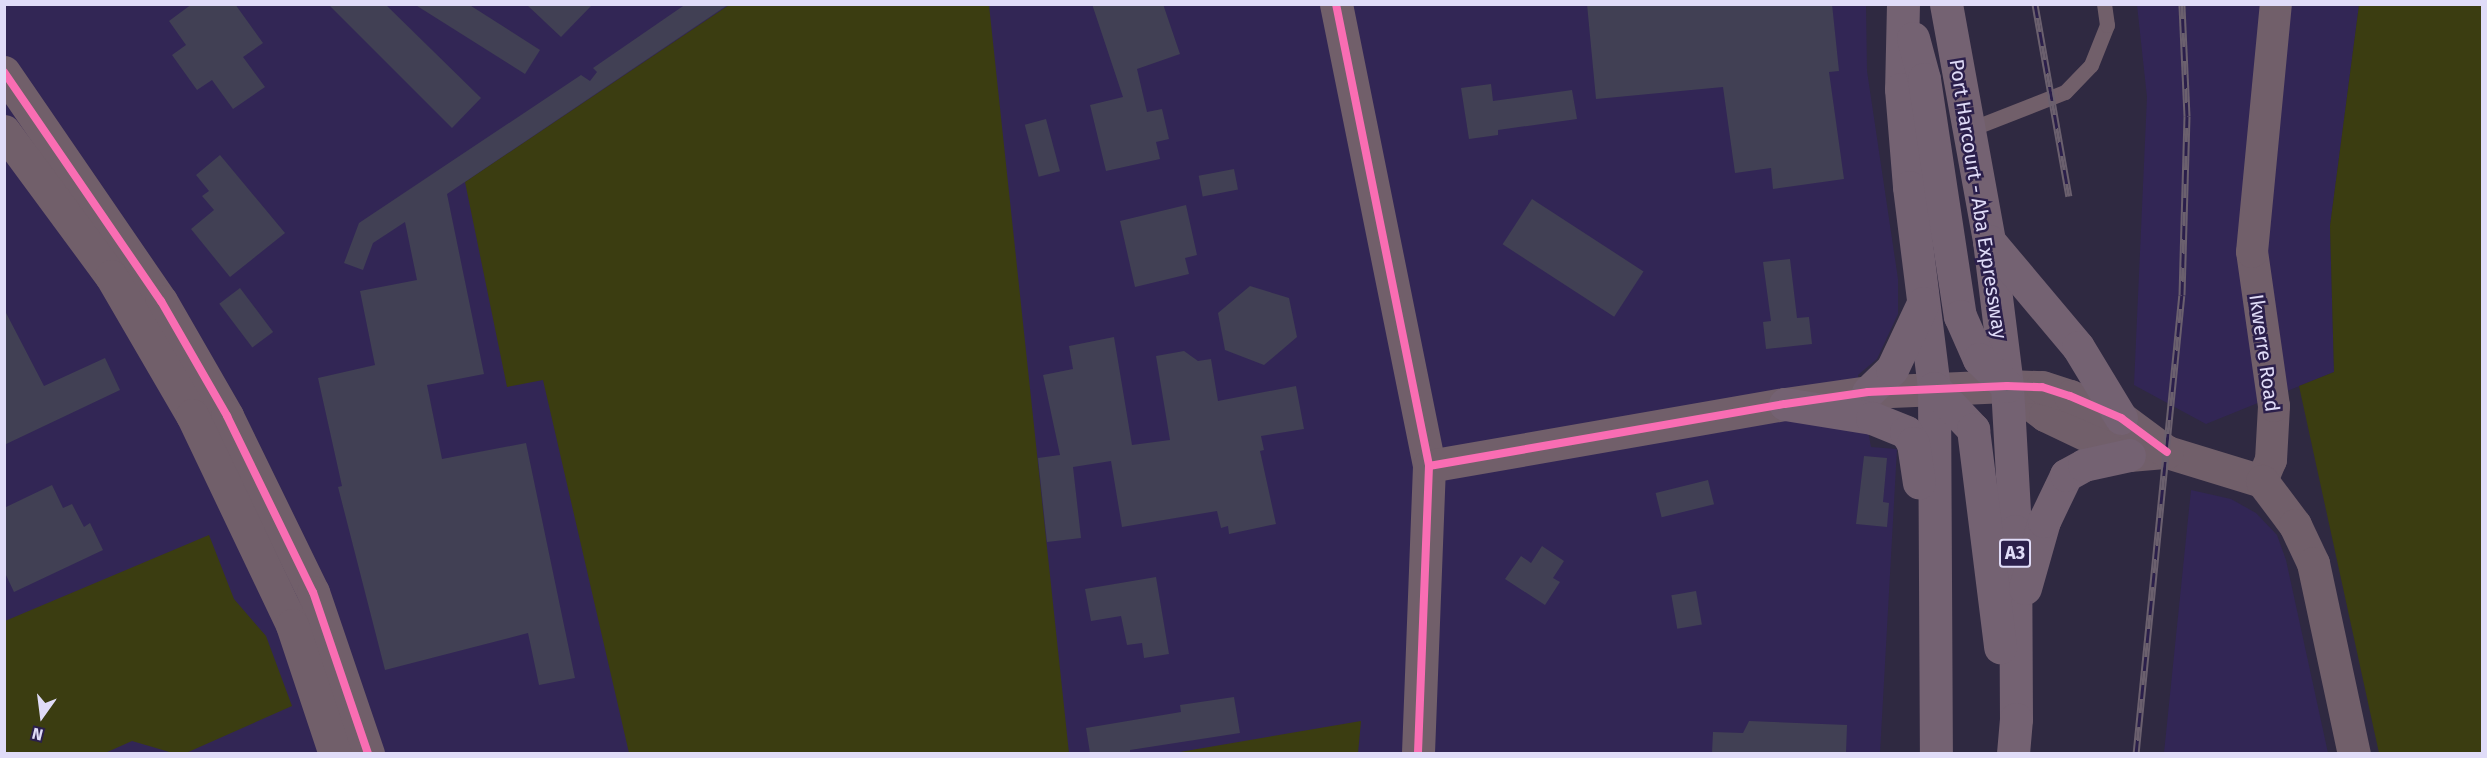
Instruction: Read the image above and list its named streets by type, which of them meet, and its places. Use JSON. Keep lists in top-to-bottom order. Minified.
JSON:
{"streets":{"highway":["Port Harcourt - Aba Expressway","A3"],"street":["Ikwerre Road"]},"north":"bottom"}
